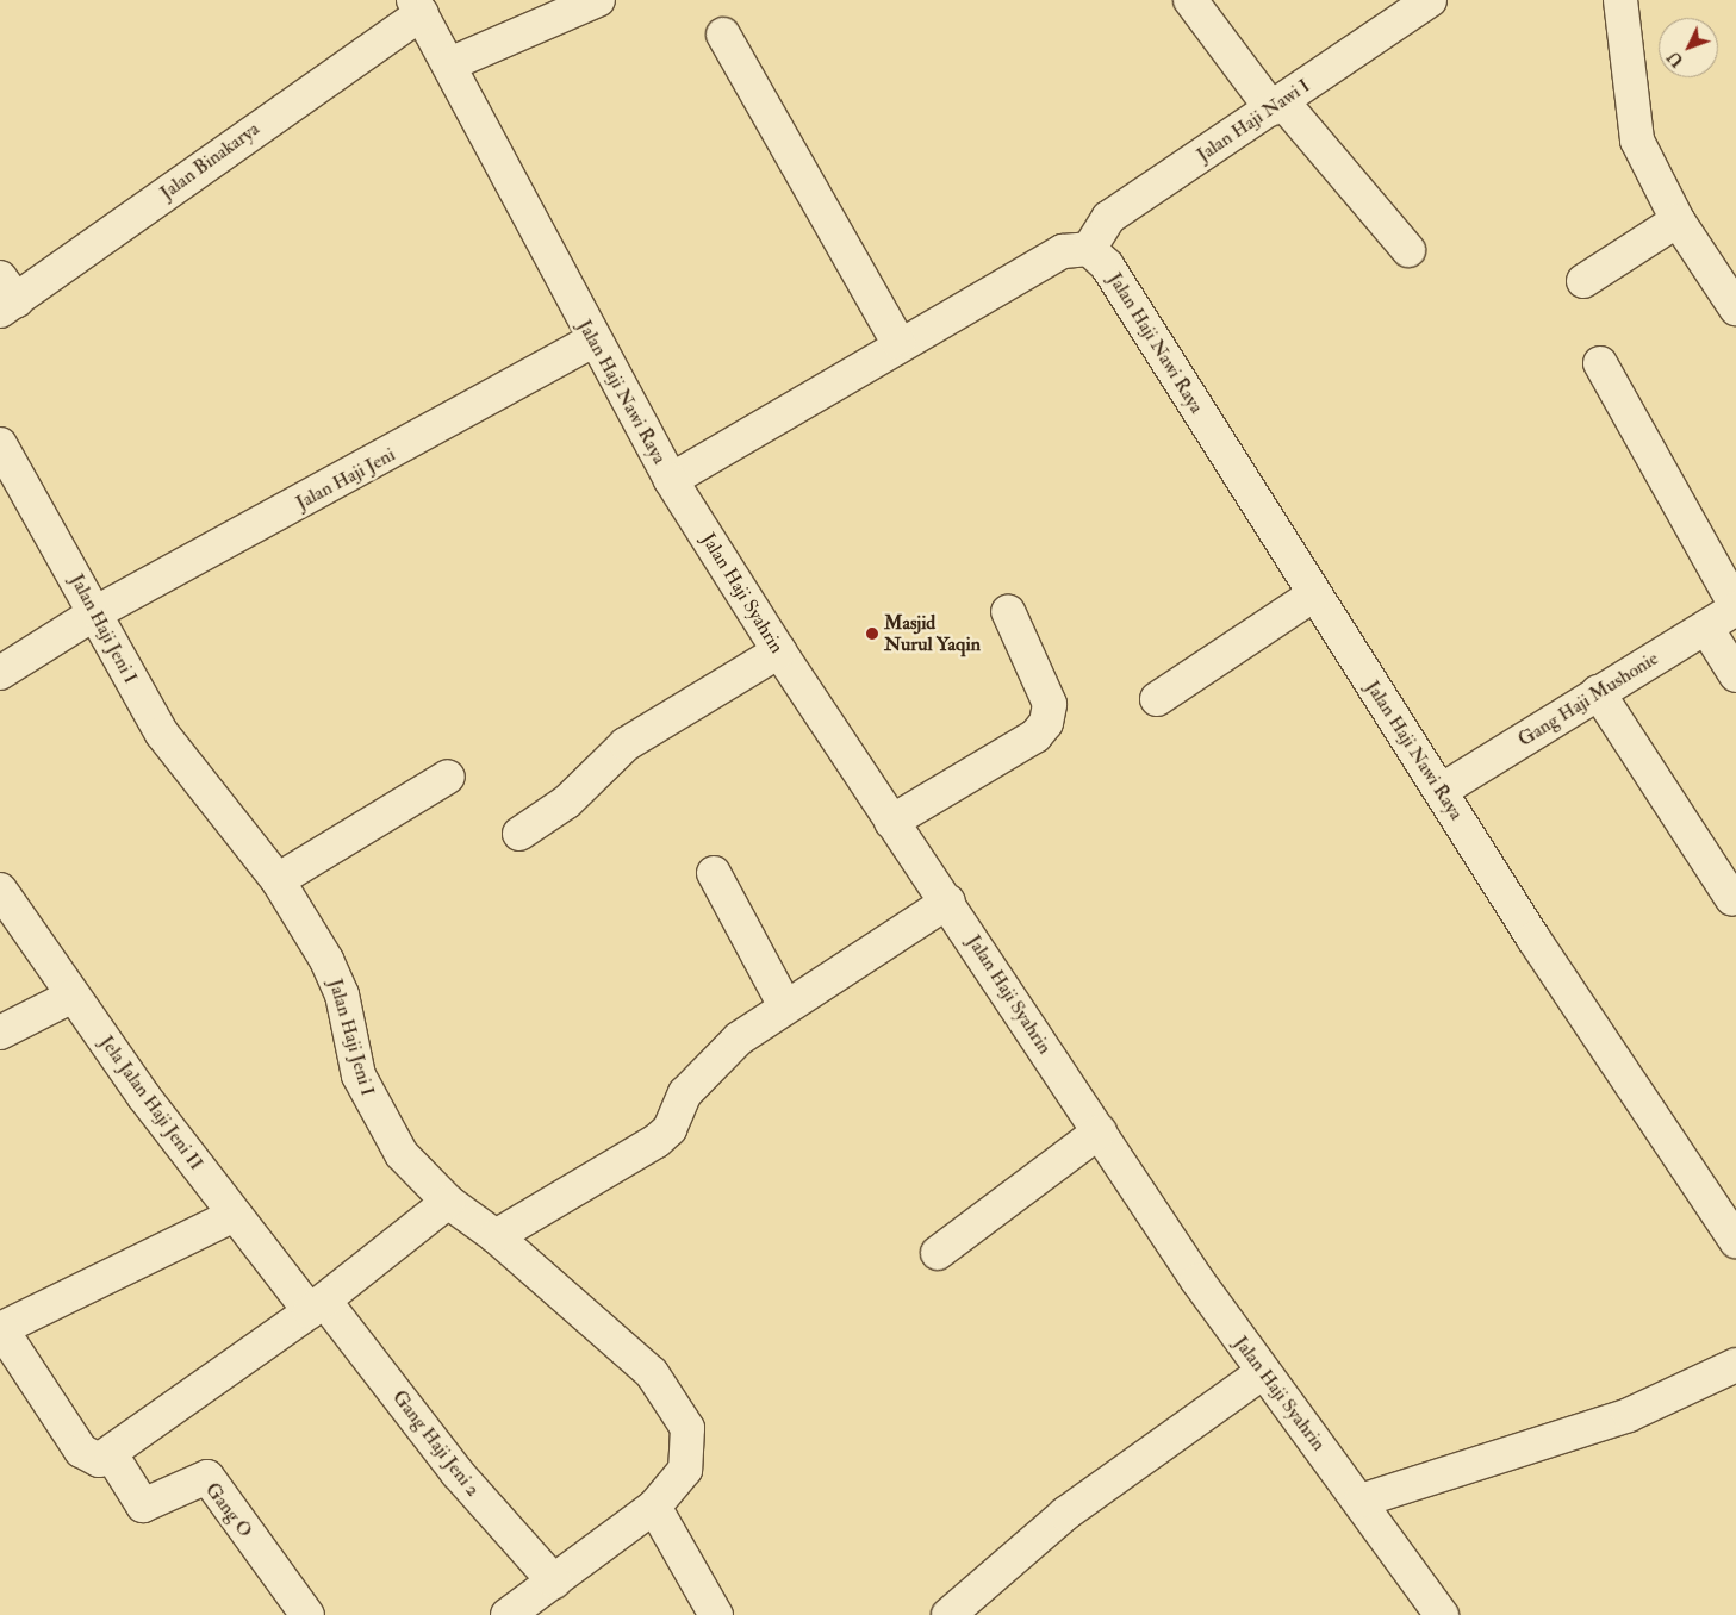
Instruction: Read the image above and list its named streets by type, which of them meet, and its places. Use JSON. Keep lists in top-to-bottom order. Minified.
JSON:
{"streets":{"street":["Jalan Haji Nawi I","Jalan Binakarya","Jalan Haji Nawi Raya","Jalan Haji Jeni","Jalan Haji Syahrin","Jalan Haji Jeni I","Gang Haji Mushonie","Jela Jalan Haji Jeni II","Gang Haji Jeni 2","Gang O"]},"crossings":[["Jalan Haji Nawi I","Jalan Haji Nawi Raya"],["Jalan Binakarya","Jalan Haji Nawi Raya"],["Jalan Haji Nawi Raya","Jalan Haji Jeni"],["Jalan Haji Nawi Raya","Jalan Haji Syahrin"],["Jalan Haji Nawi Raya","Gang Haji Mushonie"],["Jalan Haji Jeni","Jalan Haji Jeni I"],["Jela Jalan Haji Jeni II","Gang Haji Jeni 2"]],"places":["Masjid Nurul Yaqin"],"north":"bottom left"}
